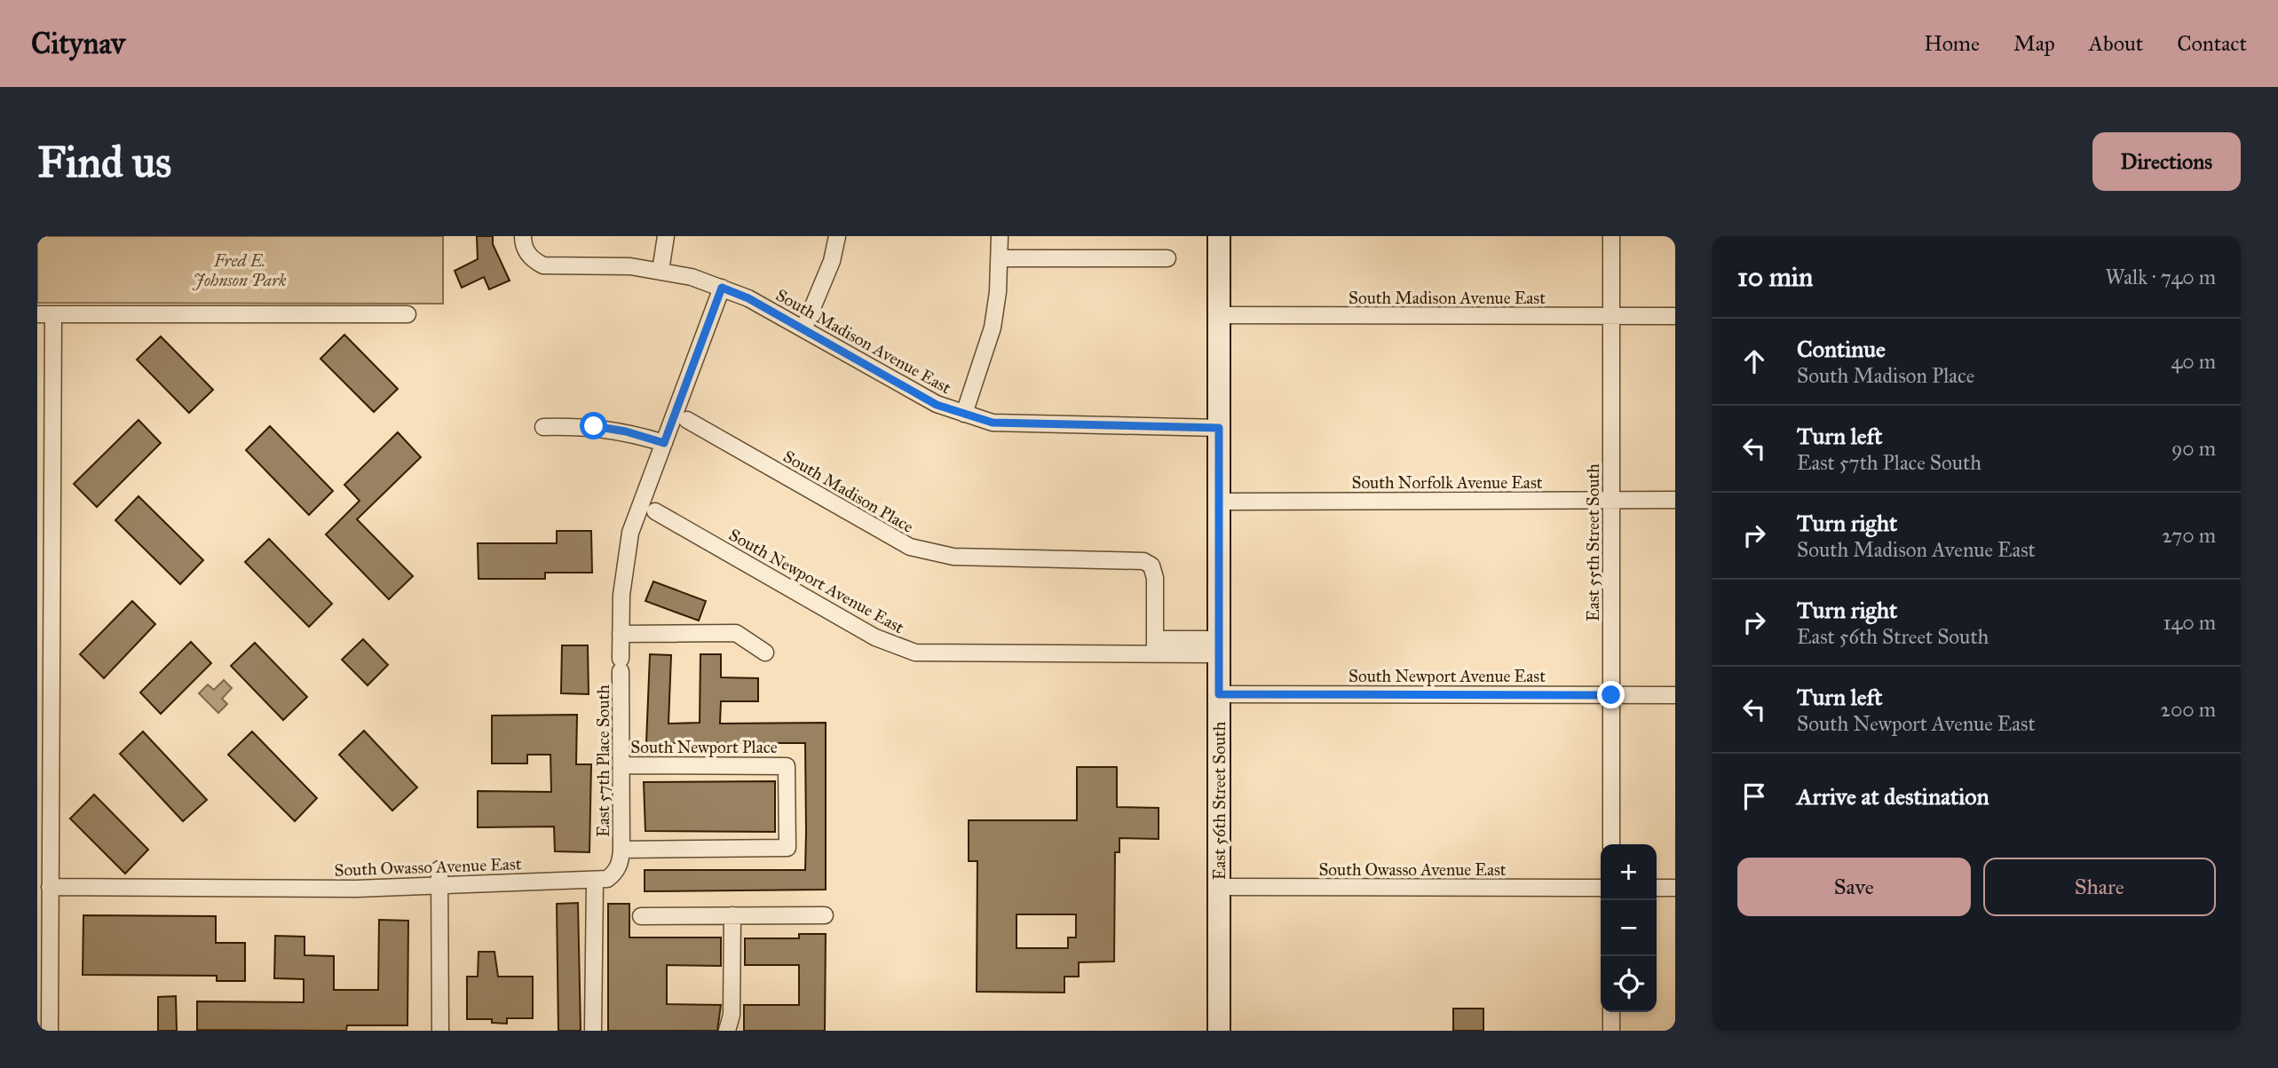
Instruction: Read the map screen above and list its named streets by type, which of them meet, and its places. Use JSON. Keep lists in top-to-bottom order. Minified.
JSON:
{"streets":{"street":["South Madison Avenue East","South Norfolk Avenue East","South Madison Place","East 55th Street South","South Newport Avenue East","South Newport Place","East 57th Place South","East 56th Street South","South Owasso Avenue East"]},"crossings":[["South Madison Avenue East","East 55th Street South"],["South Madison Avenue East","East 57th Place South"],["South Madison Avenue East","East 56th Street South"],["South Norfolk Avenue East","East 55th Street South"],["South Norfolk Avenue East","East 56th Street South"],["South Madison Place","South Newport Avenue East"],["East 55th Street South","South Newport Avenue East"],["South Newport Avenue East","East 56th Street South"],["South Newport Place","East 57th Place South"],["East 56th Street South","South Owasso Avenue East"]],"parks":["Fred E. Johnson Park"],"page":{"header":"Citynav","nav":["Home","Map","About","Contact"],"buttons":["Directions",["Save","Share"]],"title":"Find us","heading":["10 min","Walk · 740 m"],"list":[["Continue","South Madison Place","40 m"],["Turn left","East 57th Place South","90 m"],["Turn right","South Madison Avenue East","270 m"],["Turn right","East 56th Street South","140 m"],["Turn left","South Newport Avenue East","200 m"],"Arrive at destination"],"map_buttons":["+","−"]}}
